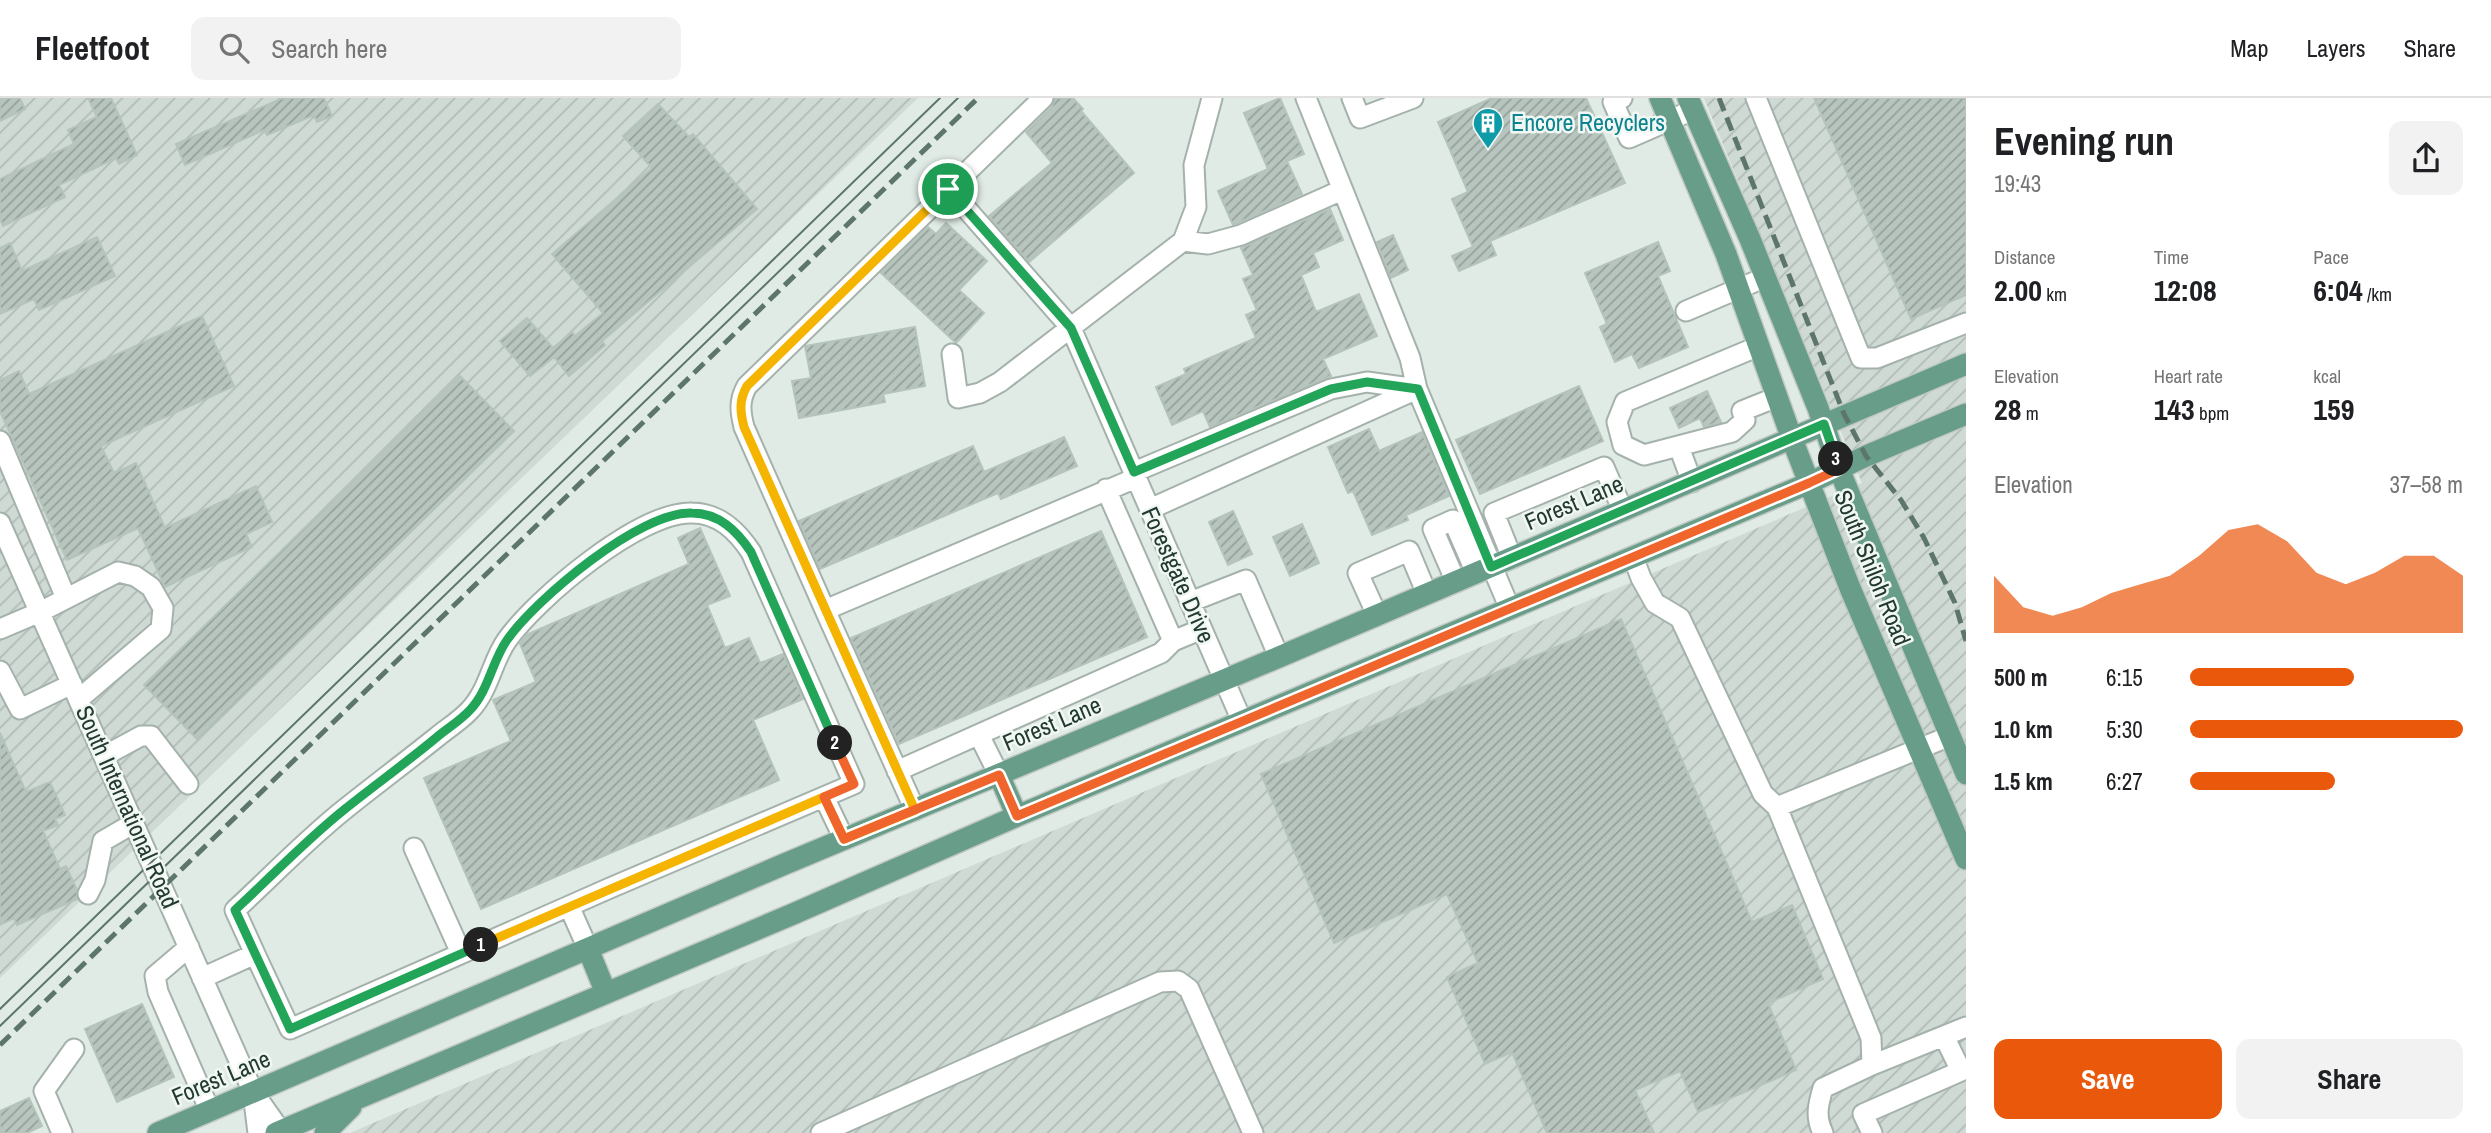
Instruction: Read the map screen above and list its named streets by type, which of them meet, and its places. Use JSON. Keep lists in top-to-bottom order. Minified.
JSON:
{"streets":{"main road":["Forest Lane","South Shiloh Road"],"street":["Forestgate Drive","South International Road"]},"crossings":[["Forest Lane","South Shiloh Road"],["Forest Lane","Forestgate Drive"],["Forest Lane","South International Road"]],"places":{"building":["Encore Recyclers"]},"page":{"header":"Fleetfoot","search":"Search here","nav":["Map","Layers","Share"],"heading":["Evening run","19:43"],"stats":[["Distance","2.00 km"],["Time","12:08"],["Pace","6:04 /km"],["Elevation","28 m"],["Heart rate","143 bpm"],["kcal","159"]],"pins":["3","2","1"],"chart":["Elevation","37–58 m"],"list":[{"name":"500 m","note":"6:15"},{"name":"1.0 km","note":"5:30"},{"name":"1.5 km","note":"6:27"}],"buttons":["Save","Share"]}}
